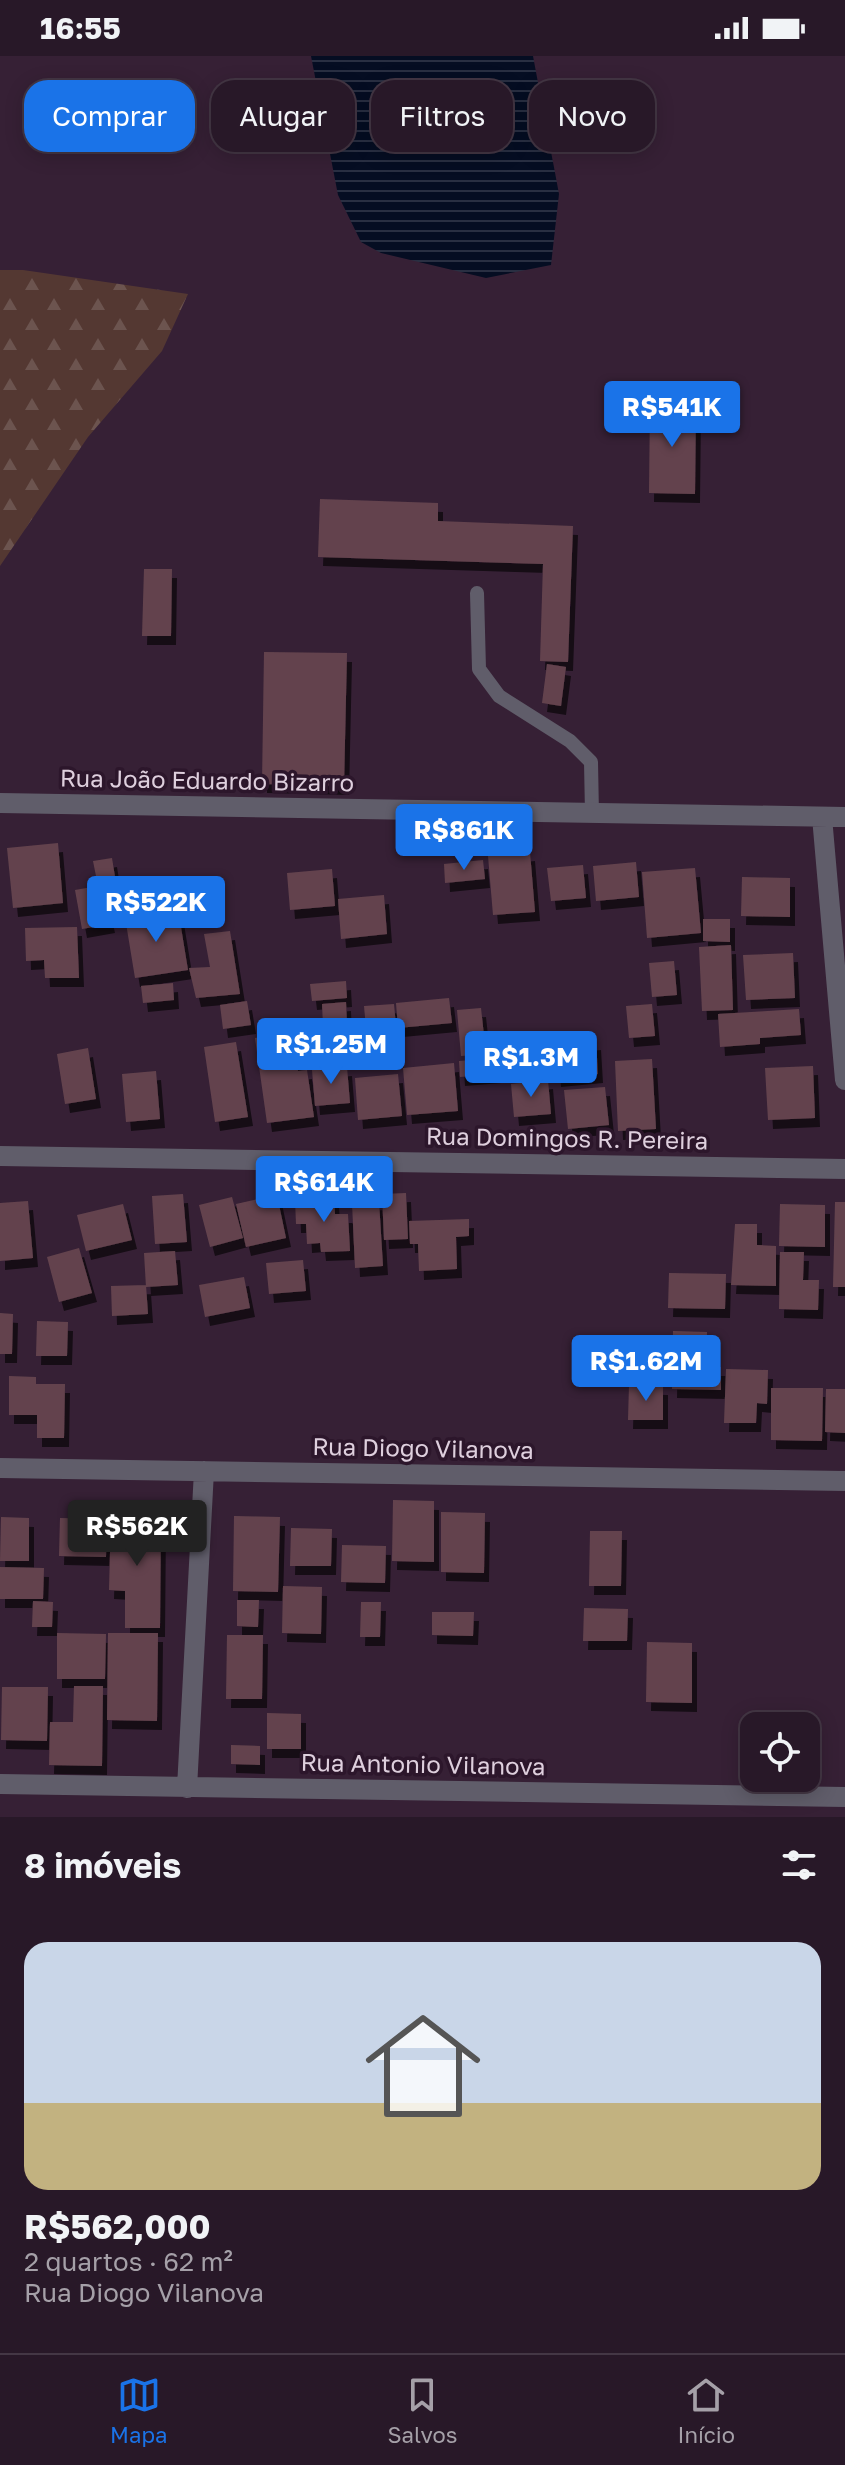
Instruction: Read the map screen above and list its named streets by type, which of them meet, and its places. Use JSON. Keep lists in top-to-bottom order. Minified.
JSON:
{"streets":{"street":["Rua João Eduardo Bizarro","Rua Domingos R. Pereira","Rua Diogo Vilanova","Rua Antonio Vilanova"]},"page":{"status":"16:55","chip":["Comprar","Alugar","Filtros","Novo"],"price":["R$541K","R$861K","R$522K","R$1.25M","R$1.3M","R$614K","R$1.62M","R$562K"],"heading":"8 imóveis","list":[{"name":"R$562,000","note":"2 quartos · 62 m² · Rua Diogo Vilanova"}],"tabs":["Mapa","Salvos","Início"]}}
